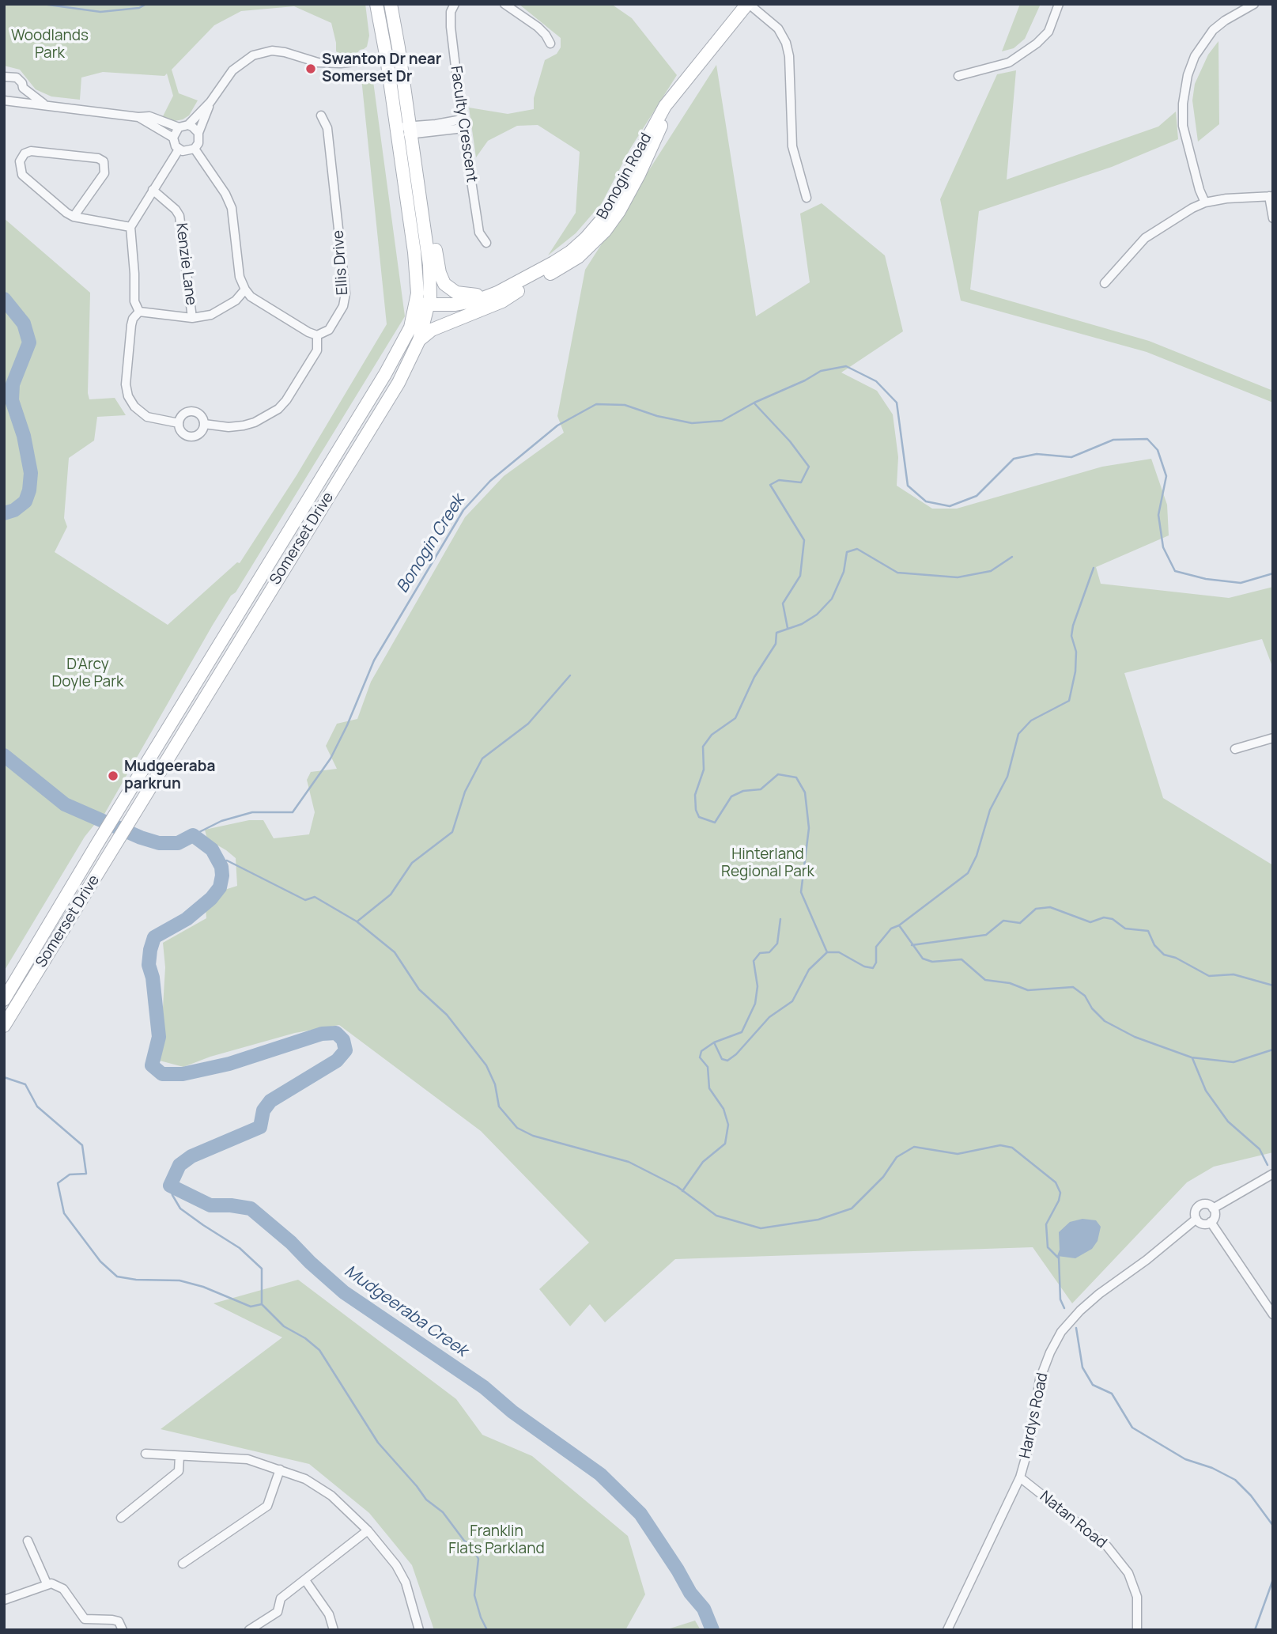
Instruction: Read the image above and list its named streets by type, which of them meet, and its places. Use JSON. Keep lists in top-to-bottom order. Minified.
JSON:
{"streets":{"main road":["Bonogin Road","Somerset Drive"],"street":["Faculty Crescent","Ellis Drive","Kenzie Lane","Hardys Road","Natan Road"]},"crossings":[["Bonogin Road","Somerset Drive"],["Hardys Road","Natan Road"]],"water":["Bonogin Creek","Mudgeeraba Creek"],"parks":["Woodlands Park","D'Arcy Doyle Park","Hinterland Regional Park","Franklin Flats Parkland"],"places":["Swanton Dr near Somerset Dr","Mudgeeraba parkrun"]}
